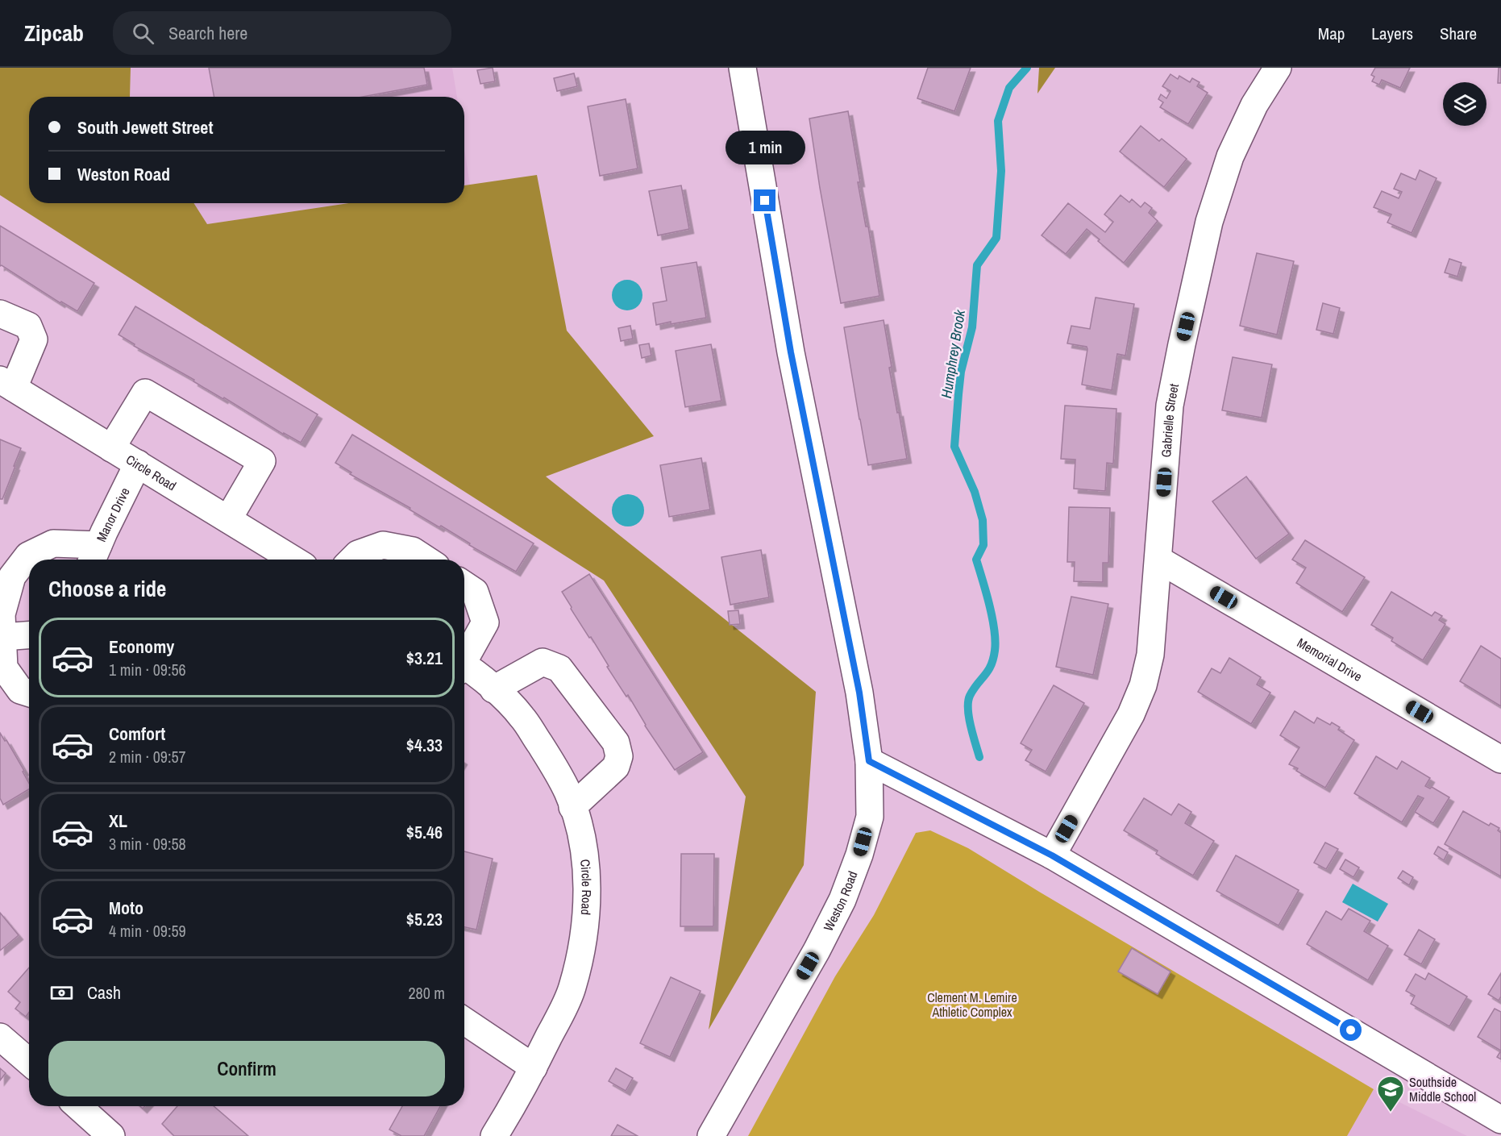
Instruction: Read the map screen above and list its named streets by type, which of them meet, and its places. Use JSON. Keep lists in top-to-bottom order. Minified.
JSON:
{"streets":{"street":["Gabrielle Street","Circle Road","Manor Drive","Memorial Drive","Weston Road"]},"crossings":[["Gabrielle Street","Memorial Drive"],["Circle Road","Manor Drive"]],"water":["Humphrey Brook"],"parks":["Clement M. Lemire Athletic Complex"],"places":{"school or university":["Southside Middle School"]},"page":{"header":"Zipcab","search":"Search here","nav":["Map","Layers","Share"],"banner":["South Jewett Street","Weston Road"],"bubble":"1 min","heading":"Choose a ride","list":[{"name":"Economy","note":"1 min · 09:56","value":"$3.21"},{"name":"Comfort","note":"2 min · 09:57","value":"$4.33"},{"name":"XL","note":"3 min · 09:58","value":"$5.46"},{"name":"Moto","note":"4 min · 09:59","value":"$5.23"}],"pay":["Cash","280 m"],"buttons":"Confirm"}}
